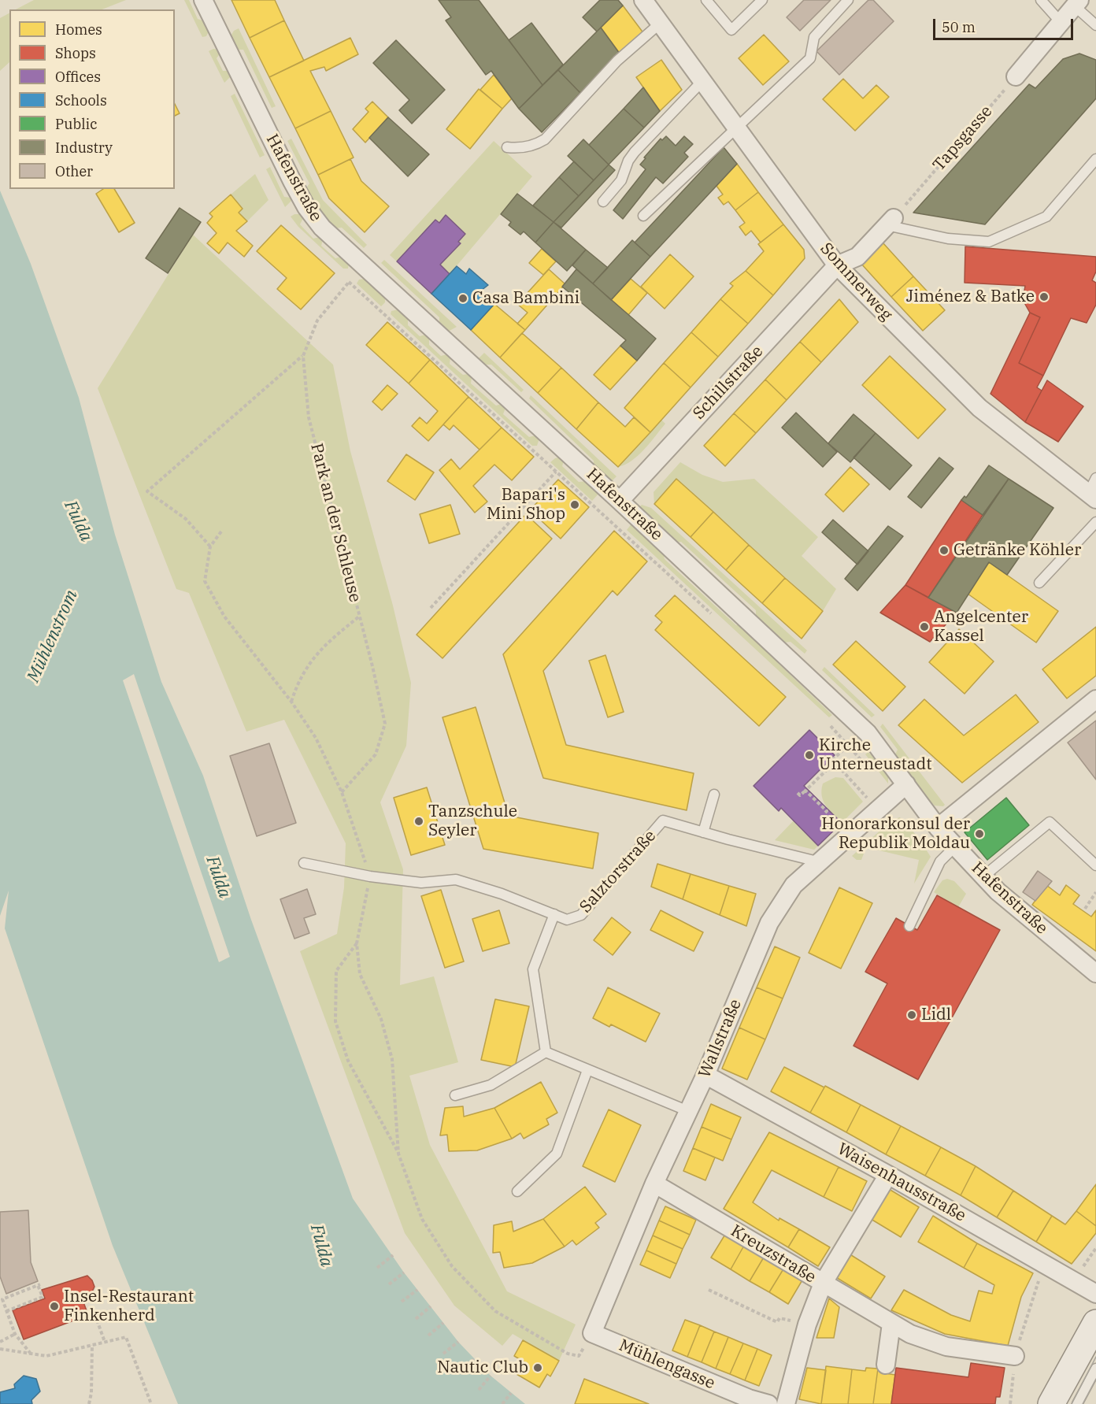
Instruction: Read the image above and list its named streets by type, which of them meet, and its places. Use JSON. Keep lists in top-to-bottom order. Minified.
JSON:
{"streets":{"street":["Hafenstraße","Sommerweg","Schillstraße","Wallstraße","Waisenhausstraße","Kreuzstraße","Mühlengasse"],"lane":["Salztorstraße"],"path":["Tapsgasse","Park an der Schleuse"]},"crossings":[["Hafenstraße","Schillstraße"],["Hafenstraße","Wallstraße"],["Sommerweg","Schillstraße"],["Salztorstraße","Wallstraße"],["Wallstraße","Waisenhausstraße"],["Wallstraße","Kreuzstraße"],["Wallstraße","Mühlengasse"]],"water":["Fulda","Mühlenstrom"],"places":["Jiménez & Batke","Casa Bambini","Bapari's Mini Shop","Getränke Köhler","Angelcenter Kassel","Kirche Unterneustadt","Tanzschule Seyler","Honorarkonsul der Republik Moldau","Lidl","Insel-Restaurant Finkenherd","Nautic Club"],"legend":["Homes","Shops","Offices","Schools","Public","Industry","Other"],"scale_bar":"50 m"}
